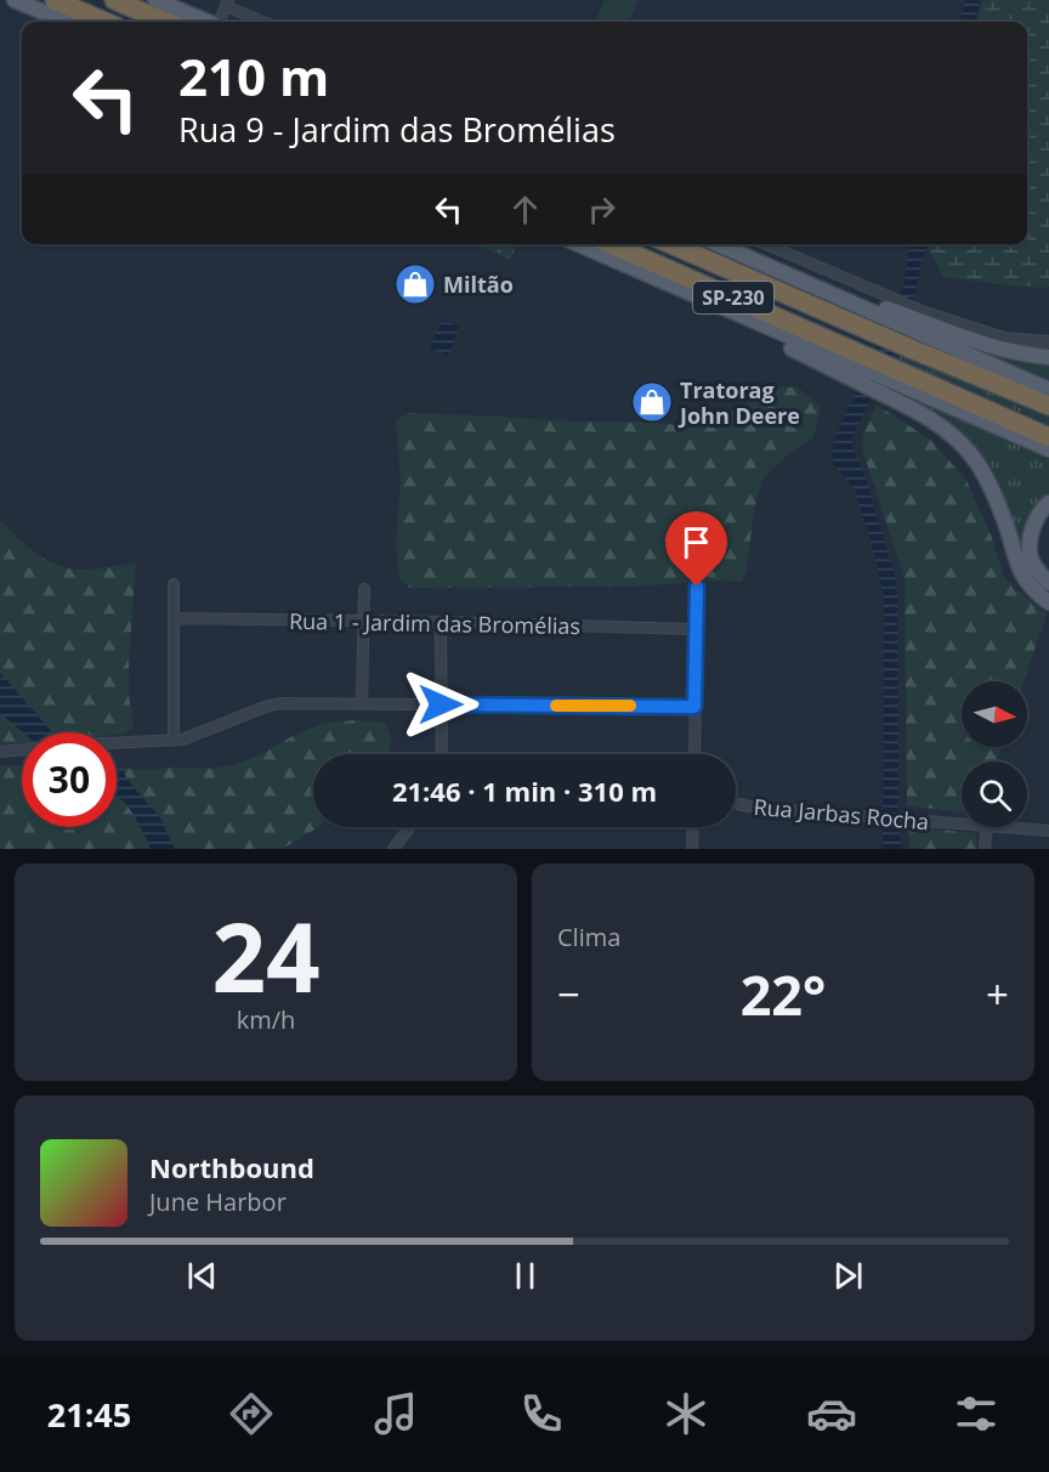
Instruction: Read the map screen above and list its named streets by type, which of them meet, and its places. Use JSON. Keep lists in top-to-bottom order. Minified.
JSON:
{"streets":{"highway":["SP-230"],"street":["Rua 1 - Jardim das Bromélias","Rua Jarbas Rocha"]},"places":{"shop":["Miltão","Tratorag John Deere"]},"north":"right","page":{"turn":["210 m","Rua 9 - Jardim das Bromélias"],"limit":"30","trip":"21:46 · 1 min · 310 m","tile":[["24","km/h"],"Clima"],"heat":["−","22°","+"],"song":["Northbound","June Harbor"],"tabs":"21:45"}}
